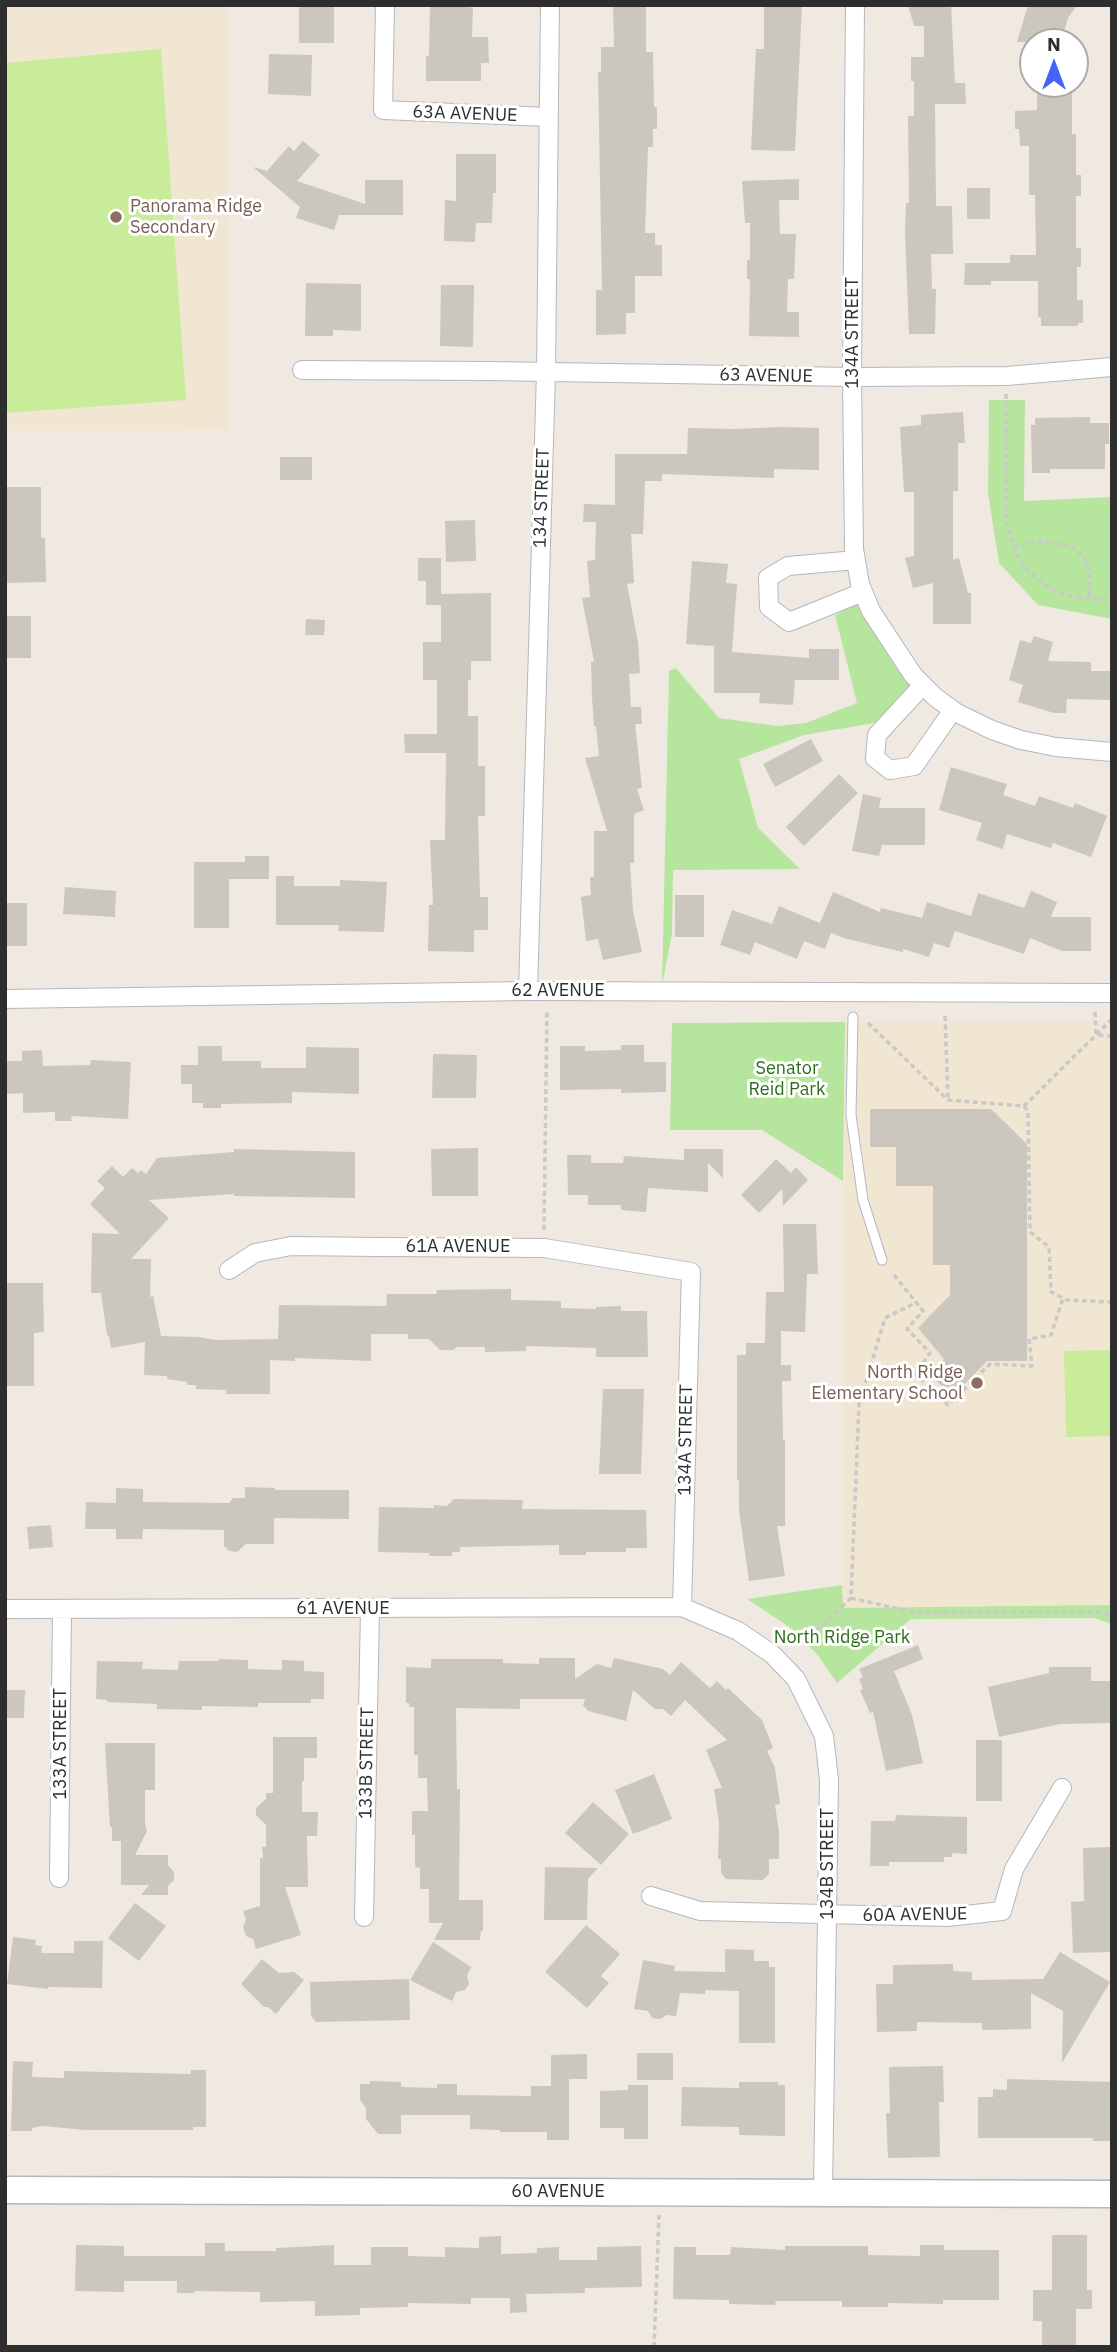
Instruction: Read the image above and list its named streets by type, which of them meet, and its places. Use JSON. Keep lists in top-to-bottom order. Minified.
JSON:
{"streets":{"street":["63A AVENUE","134A STREET","63 AVENUE","134 STREET","62 AVENUE","61A AVENUE","61 AVENUE","133A STREET","133B STREET","134B STREET","60A AVENUE","60 AVENUE"]},"crossings":[["63A AVENUE","134 STREET"],["134A STREET","63 AVENUE"],["134A STREET","61A AVENUE"],["134A STREET","61 AVENUE"],["134A STREET","134B STREET"],["63 AVENUE","134 STREET"],["134 STREET","62 AVENUE"],["61 AVENUE","133A STREET"],["61 AVENUE","133B STREET"],["61 AVENUE","134B STREET"],["134B STREET","60A AVENUE"],["134B STREET","60 AVENUE"]],"parks":["Senator Reid Park","North Ridge Park"],"places":["Panorama Ridge Secondary","North Ridge Elementary School"],"north":"top"}
